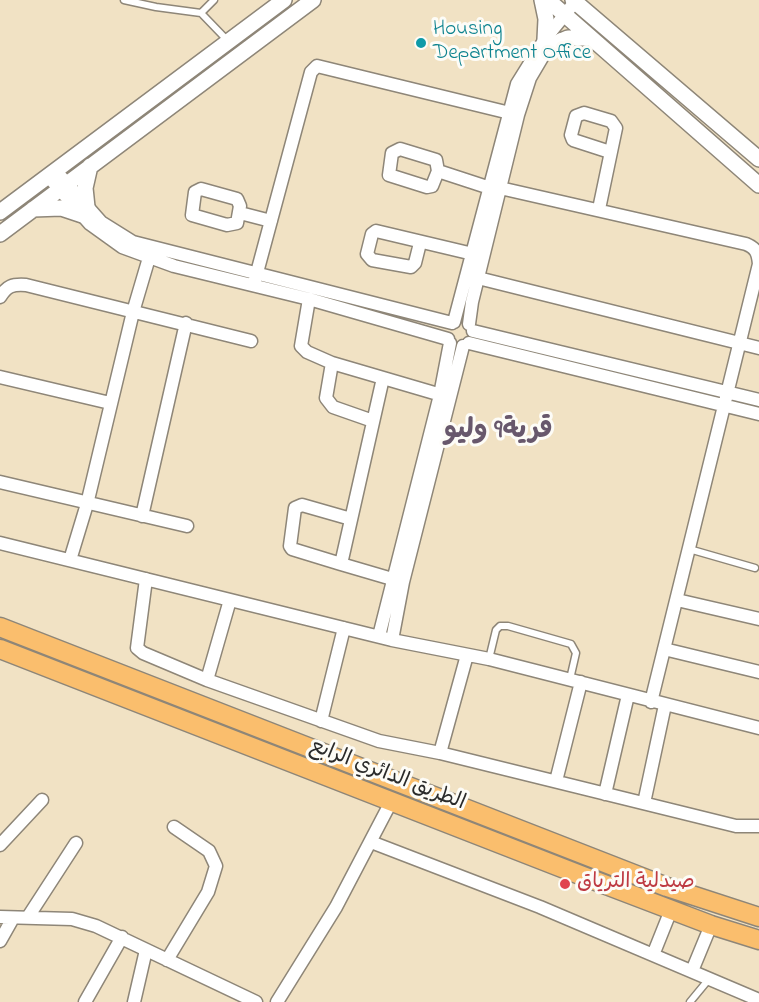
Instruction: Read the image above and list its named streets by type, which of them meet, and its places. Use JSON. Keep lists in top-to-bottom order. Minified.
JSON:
{"streets":{"main road":["الطريق الدائري الرابع"]},"districts":["قرية9 وليو"],"places":["Housing Department Office","صيدلية الترياق"]}
